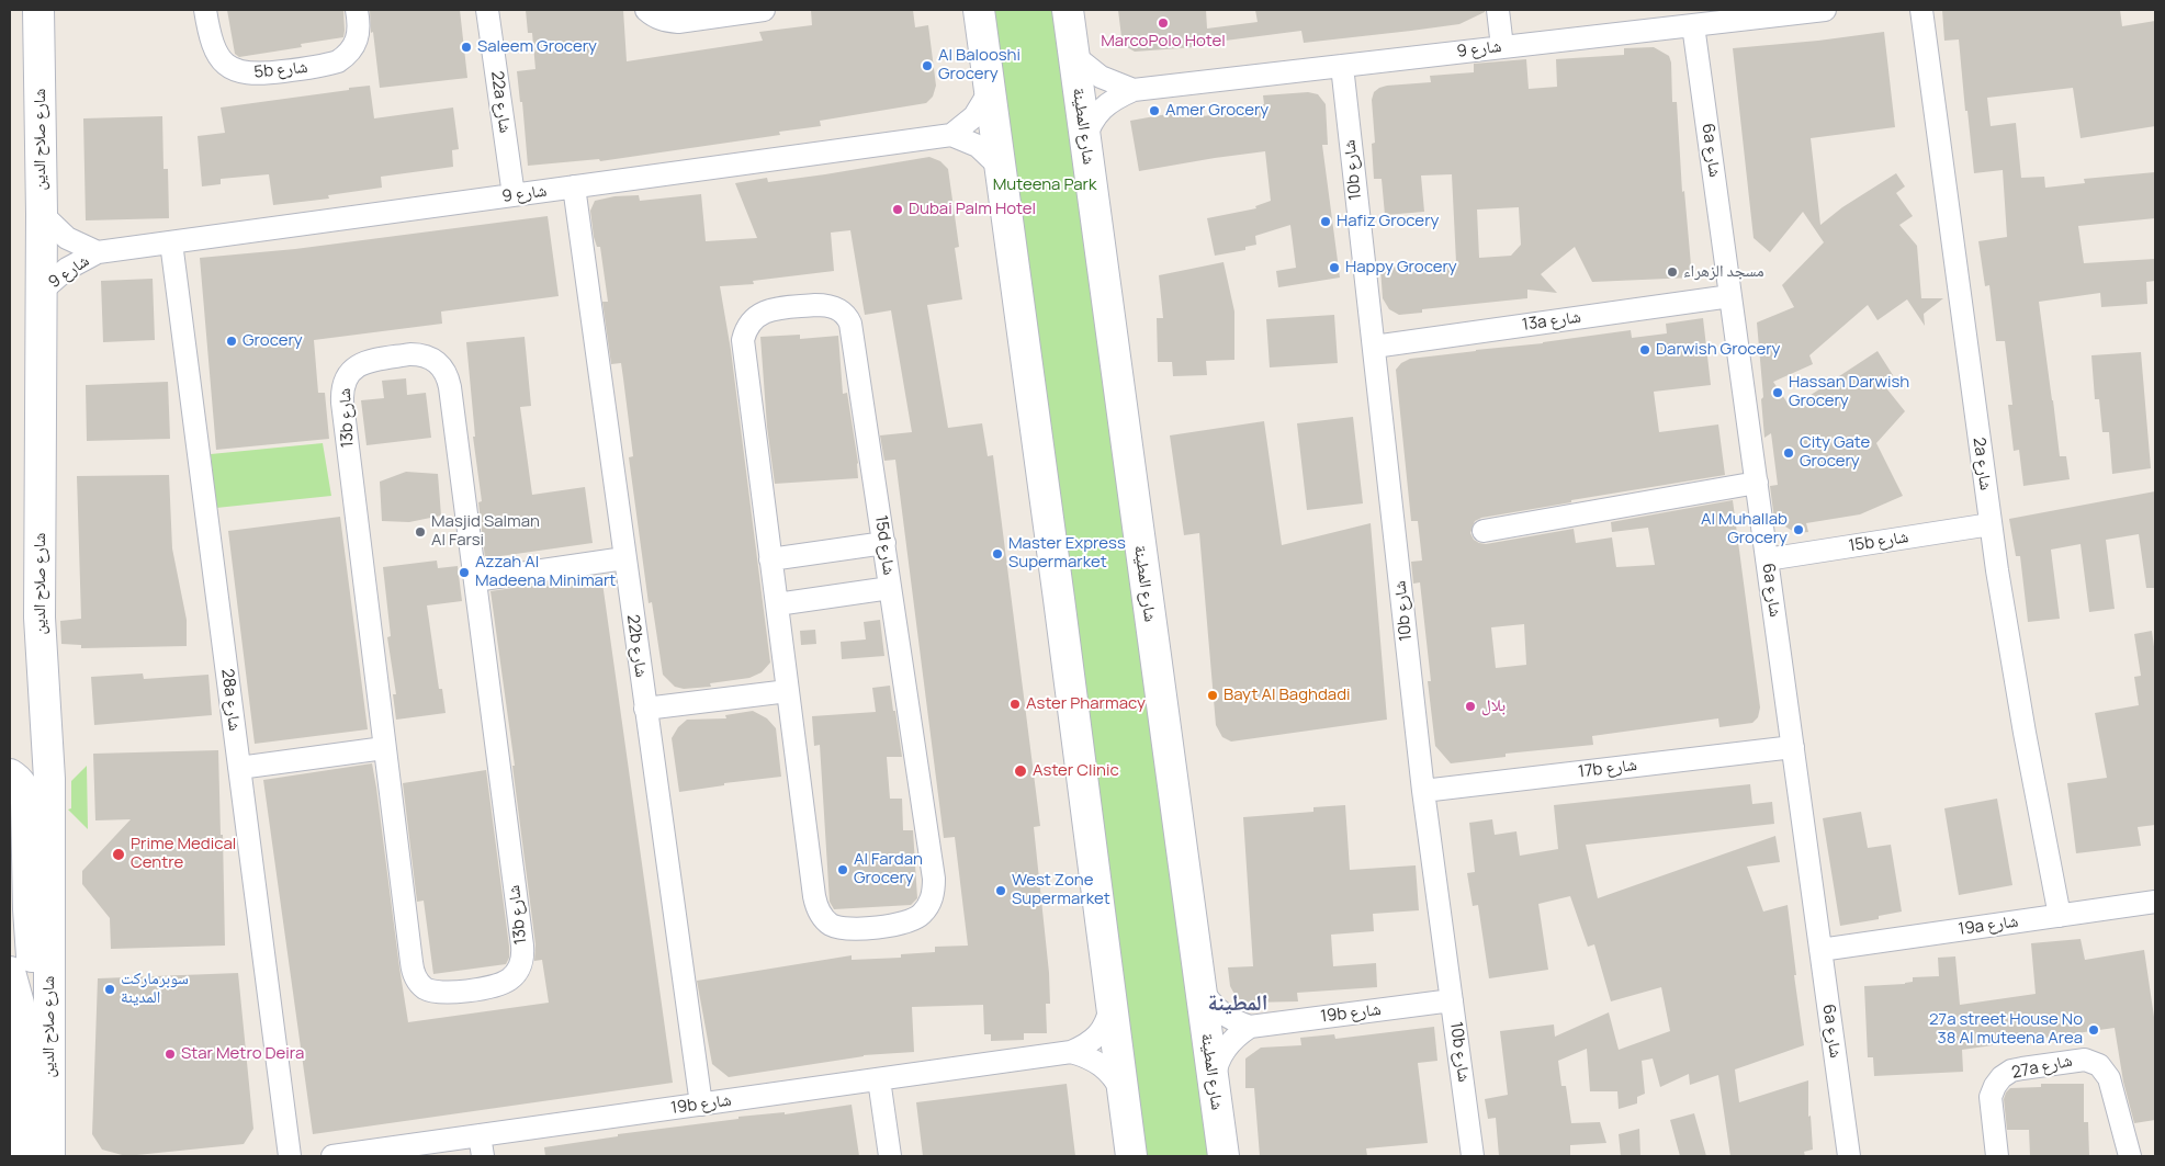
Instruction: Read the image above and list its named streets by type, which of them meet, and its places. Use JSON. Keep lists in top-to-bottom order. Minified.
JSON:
{"streets":{"street":["شارع 9","5b شارع","22a شارع","شارع المطينة","شارع صلاح الدين","6a شارع","10b شارع","13a شارع","13b شارع","2a شارع","15b شارع","15d شارع","22b شارع","28a شارع","17b شارع","19a شارع","19b شارع","27a شارع"]},"crossings":[["شارع 9","22a شارع"],["شارع 9","شارع المطينة"],["شارع 9","شارع صلاح الدين"],["شارع 9","6a شارع"],["شارع 9","10b شارع"],["شارع 9","22b شارع"],["شارع 9","28a شارع"],["6a شارع","13a شارع"],["6a شارع","15b شارع"],["6a شارع","17b شارع"],["6a شارع","19a شارع"],["10b شارع","13a شارع"],["10b شارع","17b شارع"],["10b شارع","19b شارع"],["2a شارع","15b شارع"],["2a شارع","19a شارع"],["22b شارع","19b شارع"]],"districts":["المطينة"],"parks":["Muteena Park"],"places":["MarcoPolo Hotel","Saleem Grocery","Al Balooshi Grocery","Amer Grocery","Dubai Palm Hotel","Hafiz Grocery","Happy Grocery","مسجد الزهراء","Grocery","Darwish Grocery","Hassan Darwish Grocery","City Gate Grocery","Al Muhallab Grocery","Masjid Salman Al Farsi","Master Express Supermarket","Azzah Al Madeena Minimart","Bayt Al Baghdadi","Aster Pharmacy","بلال","Aster Clinic","Prime Medical Centre","Al Fardan Grocery","West Zone Supermarket","سوبرماركت المدينة","27a street House No 38 Al muteena Area","Star Metro Deira"]}
